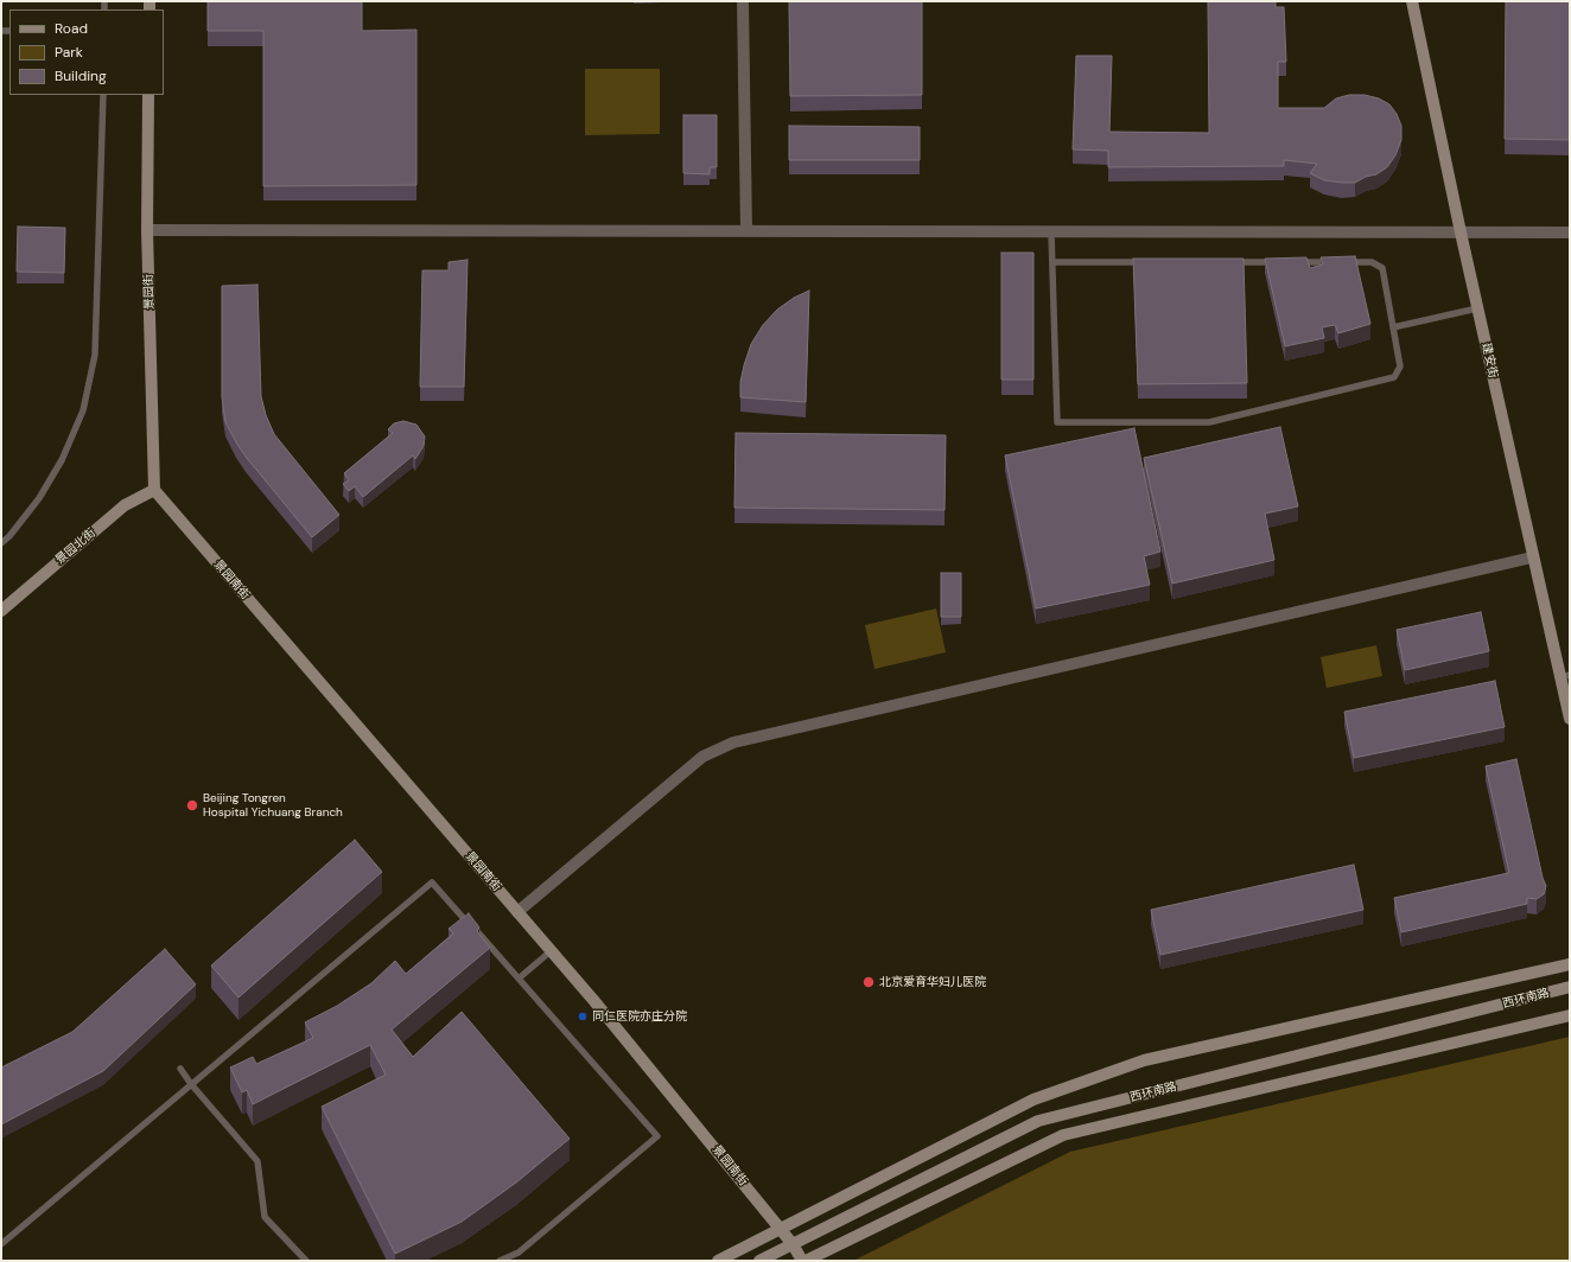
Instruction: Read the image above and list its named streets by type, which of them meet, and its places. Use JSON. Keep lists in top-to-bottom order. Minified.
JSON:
{"streets":{"street":["景园街","建安街","景园北街","景园南街","西环南路"]},"crossings":[["景园街","景园北街"],["景园街","景园南街"],["景园北街","景园南街"],["景园南街","西环南路"]],"places":["Beijing Tongren Hospital Yichuang Branch","北京爱育华妇儿医院","同仁医院亦庄分院"],"legend":["Road","Park","Building"]}
